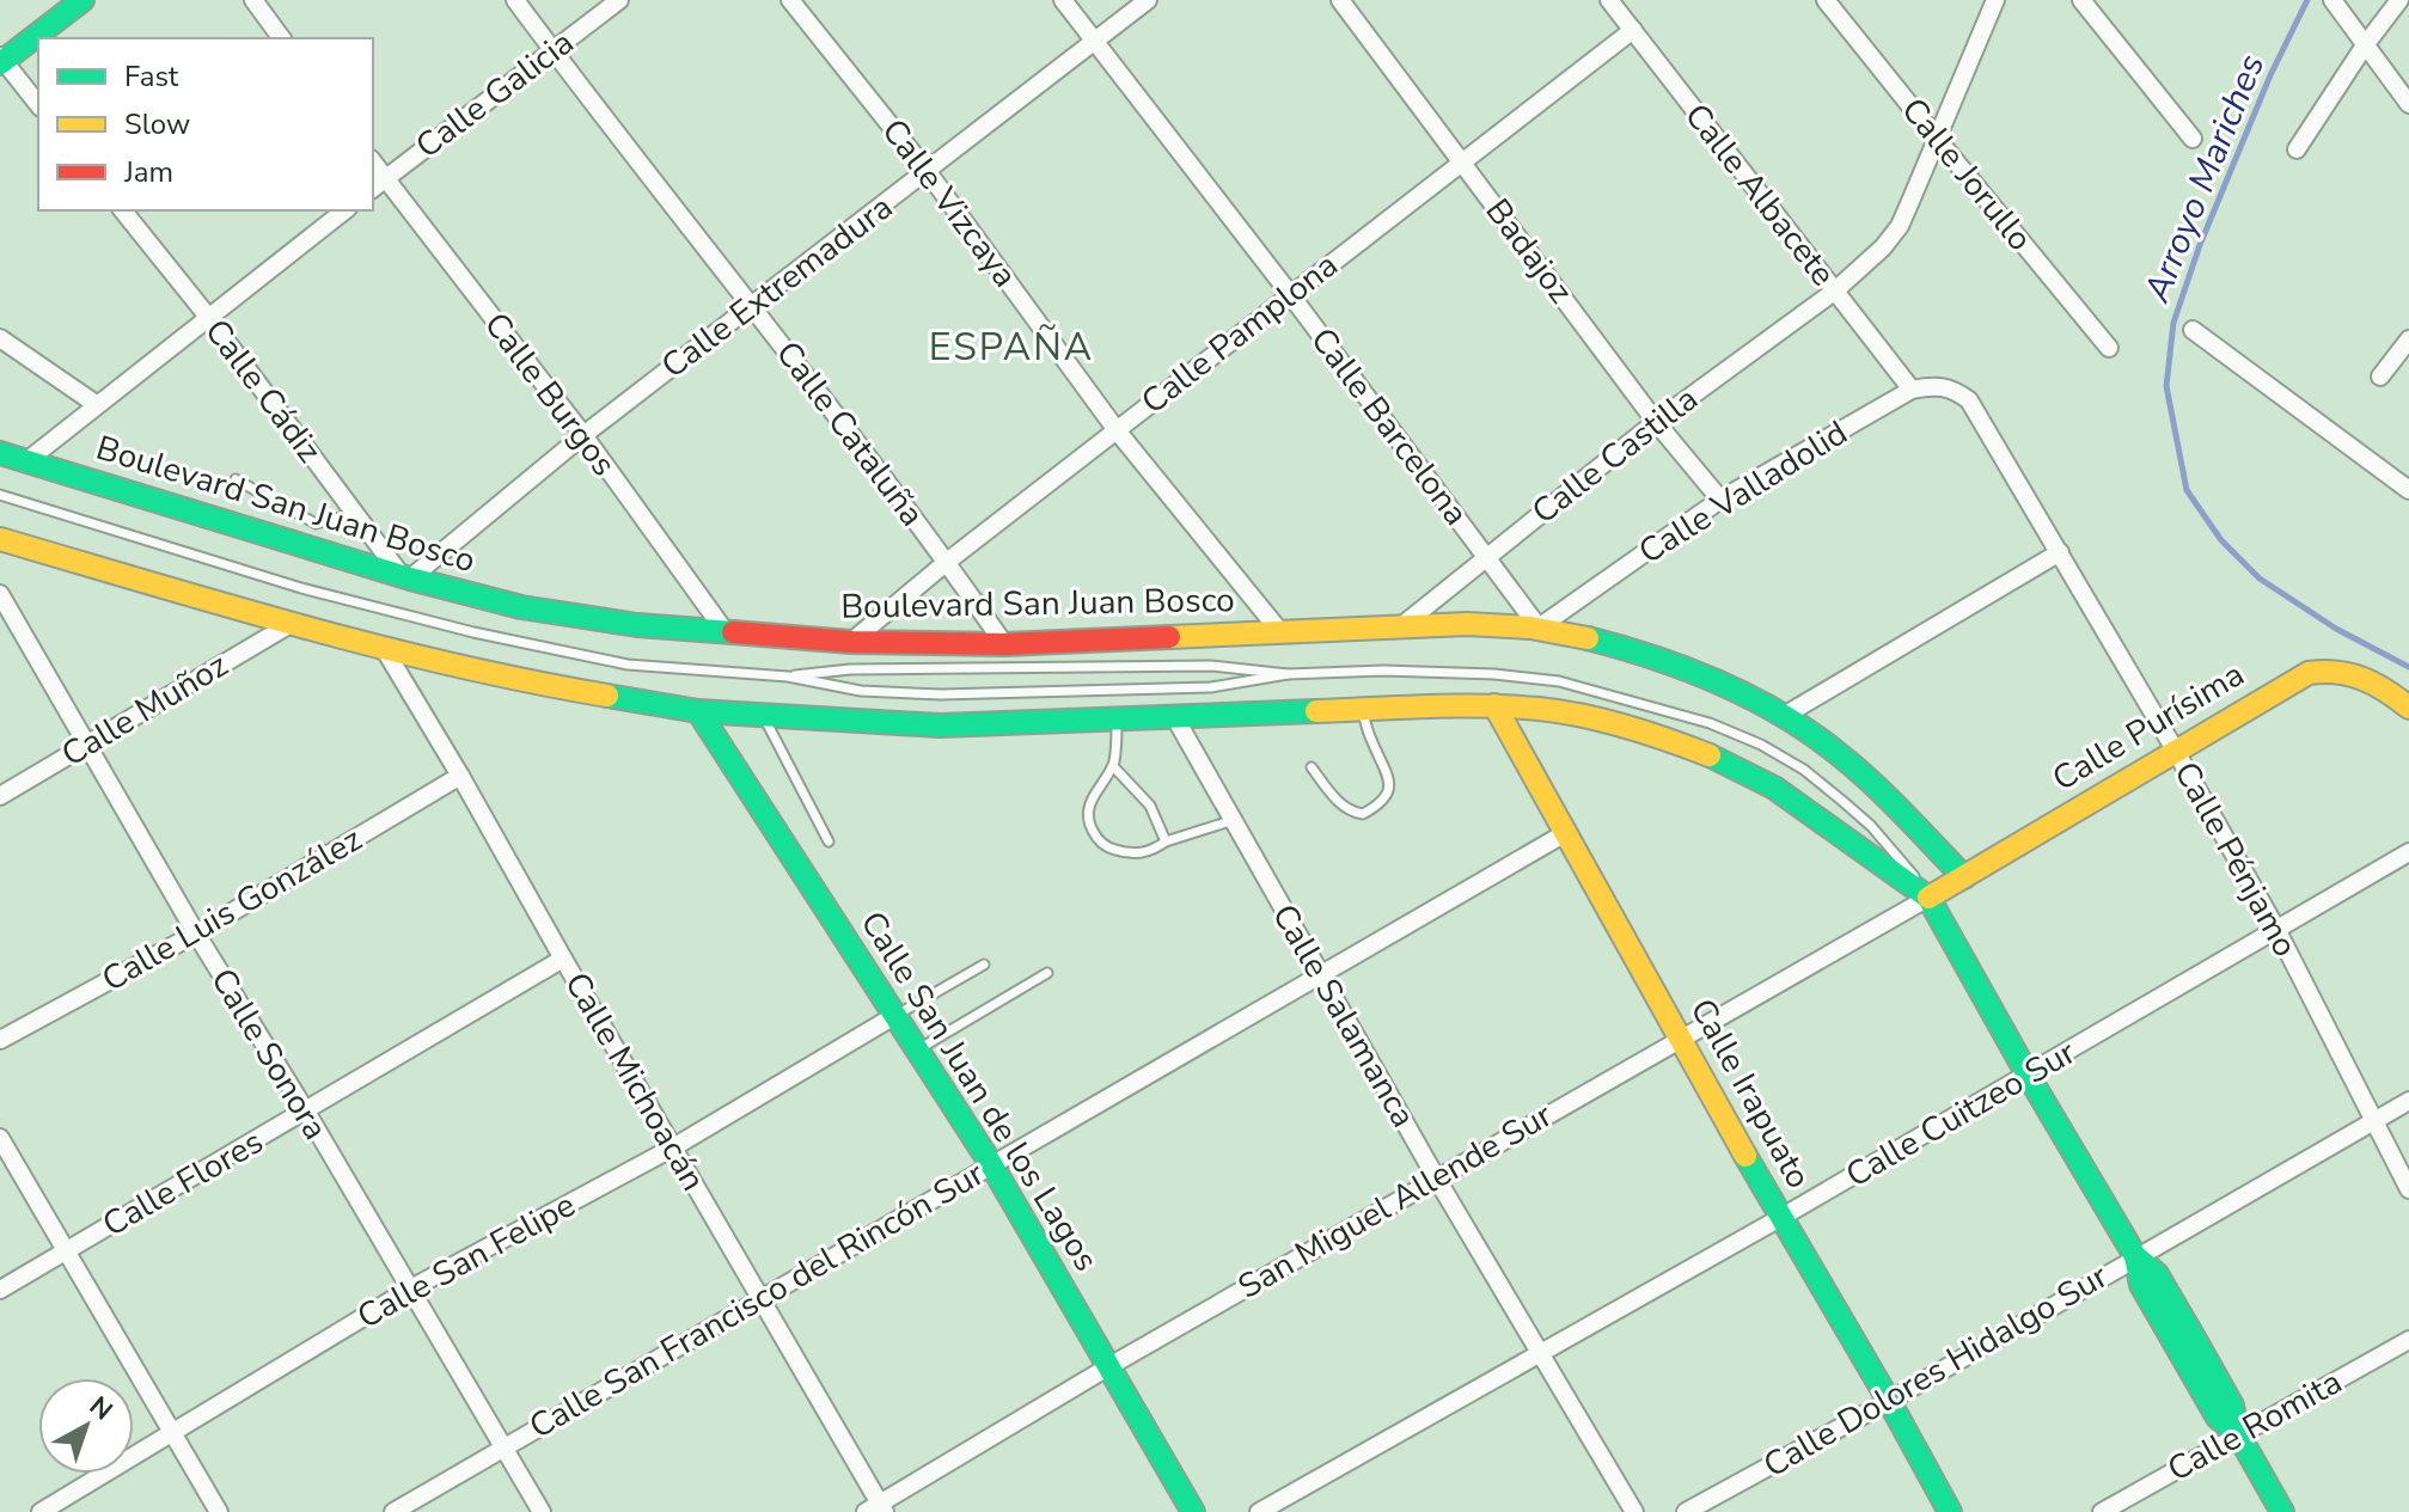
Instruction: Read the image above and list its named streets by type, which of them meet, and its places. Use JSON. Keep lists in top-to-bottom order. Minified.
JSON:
{"streets":{"street":["Calle Galicia","Calle Jorullo","Calle Albacete","Calle Vizcaya","Badajoz","Calle Extremadura","Calle Pamplona","Calle Cádiz","Calle Burgos","Calle Barcelona","Calle Cataluña","Calle Castilla","Calle Valladolid","Boulevard San Juan Bosco","Calle Muñoz","Calle Purísima","Calle Pénjamo","Calle Luis González","Calle Salamanca","Calle Sonora","Calle Michoacán","Calle San Juan de los Lagos","Calle Irapuato","Calle Cuitzeo Sur","Calle Flores","San Miguel Allende Sur","Calle San Felipe","Calle San Francisco del Rincón Sur","Calle Dolores Hidalgo Sur","Calle Romita"]},"crossings":[["Calle Galicia","Calle Burgos"],["Calle Galicia","Calle Cataluña"],["Calle Jorullo","Calle Castilla"],["Calle Albacete","Calle Pamplona"],["Calle Albacete","Calle Castilla"],["Calle Albacete","Calle Valladolid"],["Calle Albacete","Calle Pénjamo"],["Calle Vizcaya","Calle Extremadura"],["Calle Vizcaya","Calle Pamplona"],["Calle Vizcaya","Boulevard San Juan Bosco"],["Badajoz","Calle Pamplona"],["Badajoz","Calle Castilla"],["Badajoz","Calle Valladolid"],["Calle Extremadura","Calle Cádiz"],["Calle Extremadura","Calle Burgos"],["Calle Extremadura","Calle Barcelona"],["Calle Extremadura","Calle Cataluña"],["Calle Extremadura","Boulevard San Juan Bosco"],["Calle Pamplona","Calle Barcelona"],["Calle Pamplona","Calle Cataluña"],["Calle Pamplona","Boulevard San Juan Bosco"],["Calle Cádiz","Boulevard San Juan Bosco"],["Calle Burgos","Boulevard San Juan Bosco"],["Calle Barcelona","Calle Castilla"],["Calle Barcelona","Calle Valladolid"],["Calle Barcelona","Boulevard San Juan Bosco"],["Calle Cataluña","Boulevard San Juan Bosco"],["Calle Castilla","Boulevard San Juan Bosco"],["Calle Valladolid","Boulevard San Juan Bosco"],["Calle Valladolid","Calle Pénjamo"],["Boulevard San Juan Bosco","Calle Purísima"],["Calle Muñoz","Calle Sonora"],["Calle Purísima","Calle Pénjamo"],["Calle Purísima","San Miguel Allende Sur"],["Calle Pénjamo","Calle Cuitzeo Sur"],["Calle Pénjamo","Calle Dolores Hidalgo Sur"],["Calle Luis González","Calle Sonora"],["Calle Luis González","Calle Michoacán"],["Calle Salamanca","Calle Cuitzeo Sur"],["Calle Salamanca","San Miguel Allende Sur"],["Calle Salamanca","Calle San Francisco del Rincón Sur"],["Calle Sonora","Calle Flores"],["Calle Sonora","Calle San Felipe"],["Calle Sonora","Calle San Francisco del Rincón Sur"],["Calle Michoacán","Calle Flores"],["Calle Michoacán","San Miguel Allende Sur"],["Calle Michoacán","Calle San Felipe"],["Calle Michoacán","Calle San Francisco del Rincón Sur"],["Calle San Juan de los Lagos","San Miguel Allende Sur"],["Calle San Juan de los Lagos","Calle San Felipe"],["Calle San Juan de los Lagos","Calle San Francisco del Rincón Sur"],["Calle Irapuato","Calle Cuitzeo Sur"],["Calle Irapuato","San Miguel Allende Sur"],["Calle Irapuato","Calle San Francisco del Rincón Sur"],["Calle Irapuato","Calle Dolores Hidalgo Sur"]],"districts":["ESPAÑA"],"water":["Arroyo Mariches"],"legend":["Fast","Slow","Jam"],"north":"top right"}
